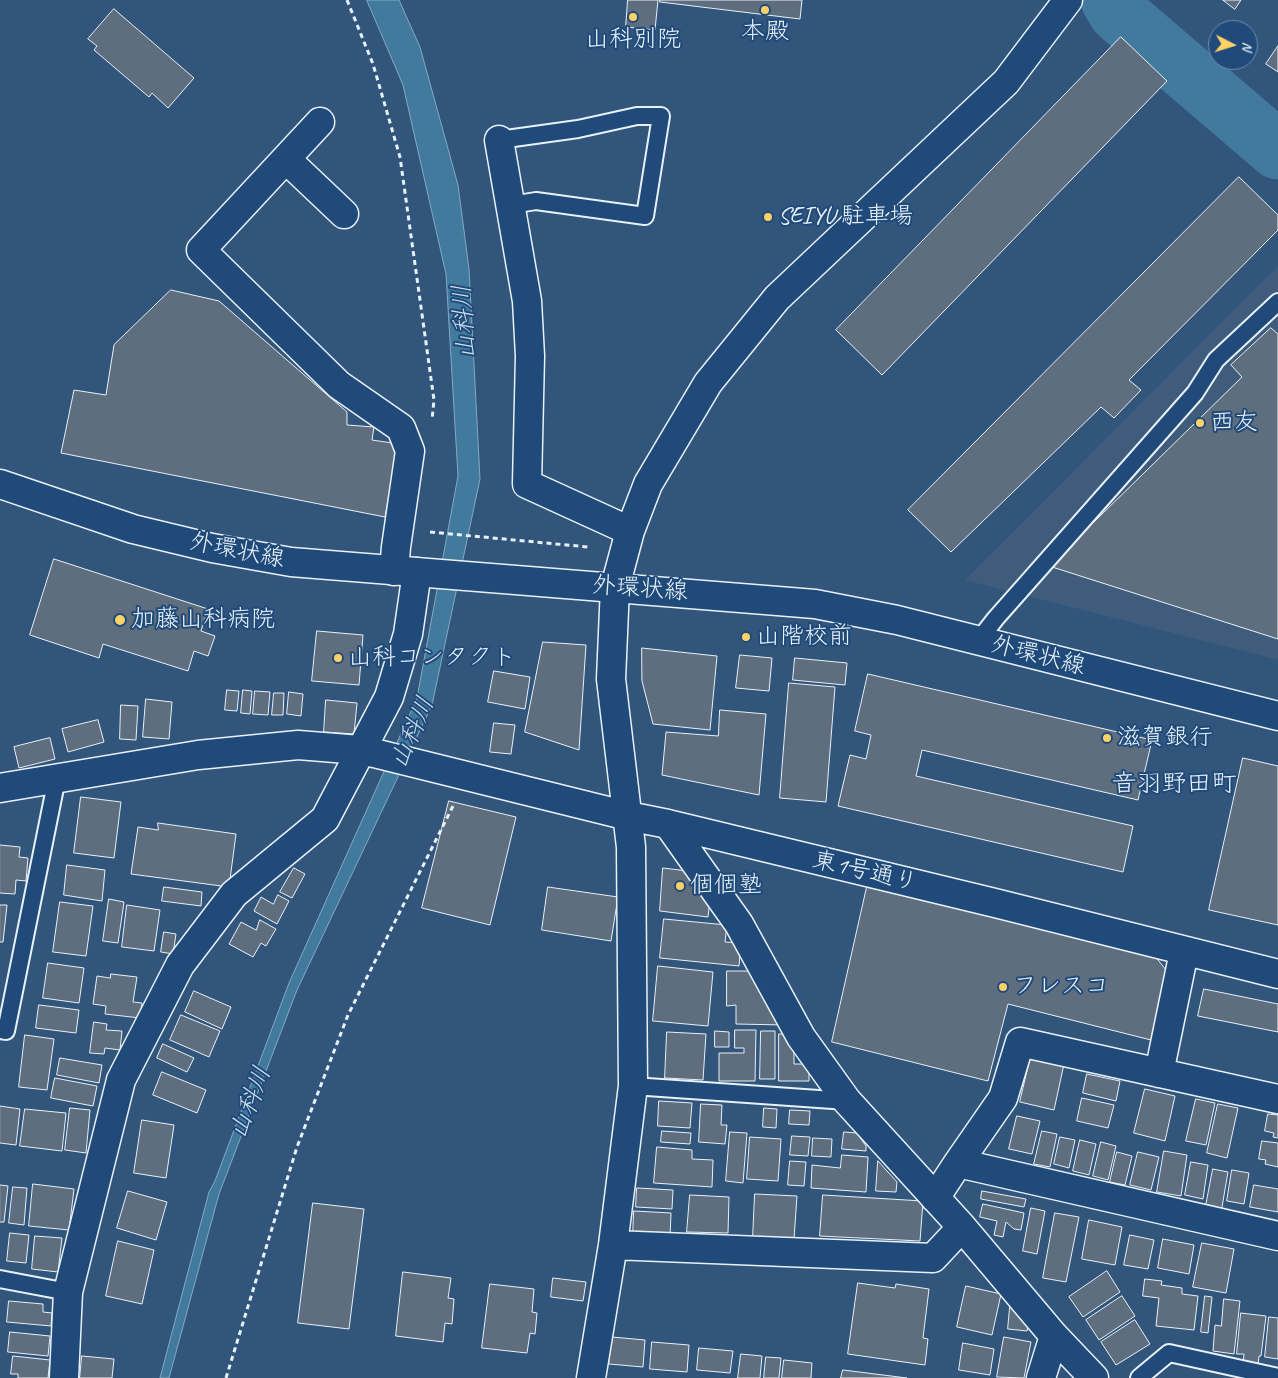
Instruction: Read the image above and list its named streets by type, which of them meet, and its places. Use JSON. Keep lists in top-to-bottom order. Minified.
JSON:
{"streets":{"street":["外環状線","東1号通り"]},"districts":["音羽野田町"],"water":["山科川"],"places":["本殿","山科別院","SEIYU 駐車場","西友","加藤山科病院","山階校前","山科コンタクト","滋賀銀行","個個塾","フレスコ"],"north":"right"}
